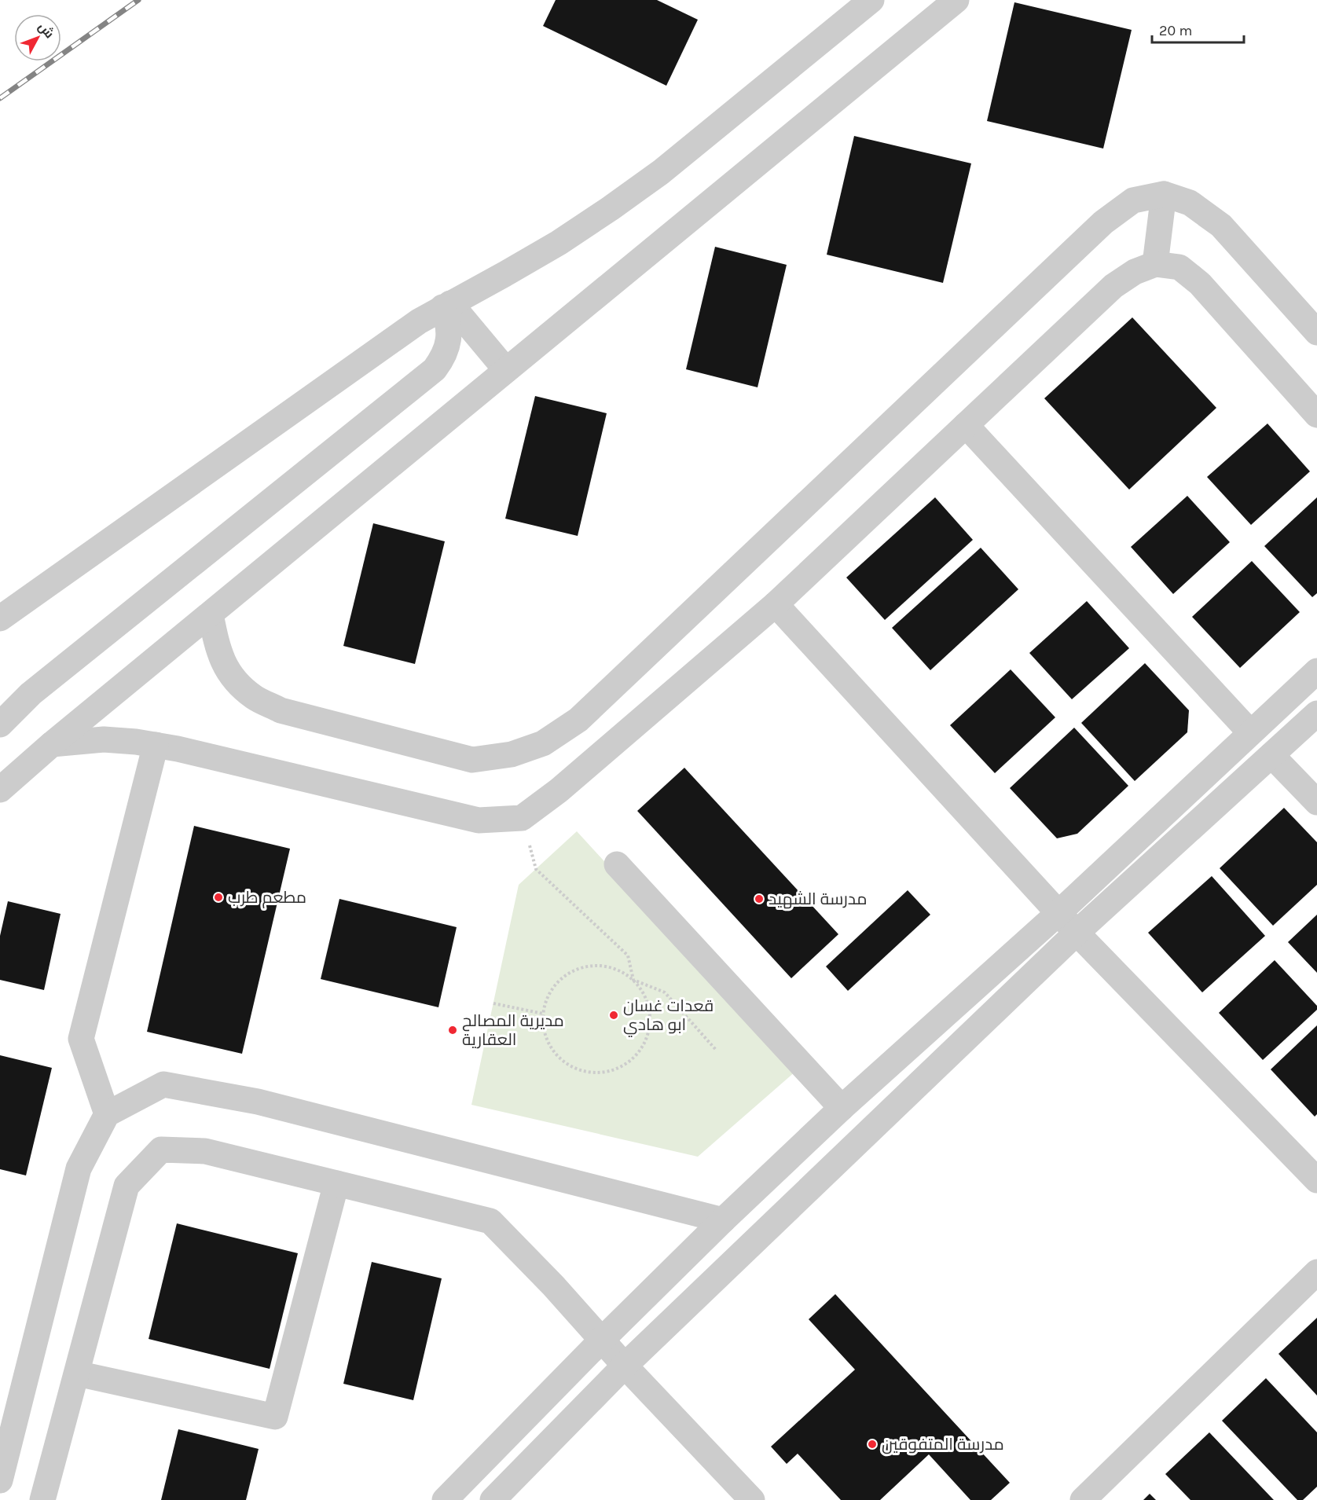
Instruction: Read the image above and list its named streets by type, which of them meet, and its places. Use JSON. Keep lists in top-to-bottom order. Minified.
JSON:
{"places":["مطعم طرب","مدرسة الشهيد","قعدات غسان ابو هادي","مديرية المصالح العقارية","مدرسة المتفوقين"],"scale_bar":"20 m","north":"top right"}
